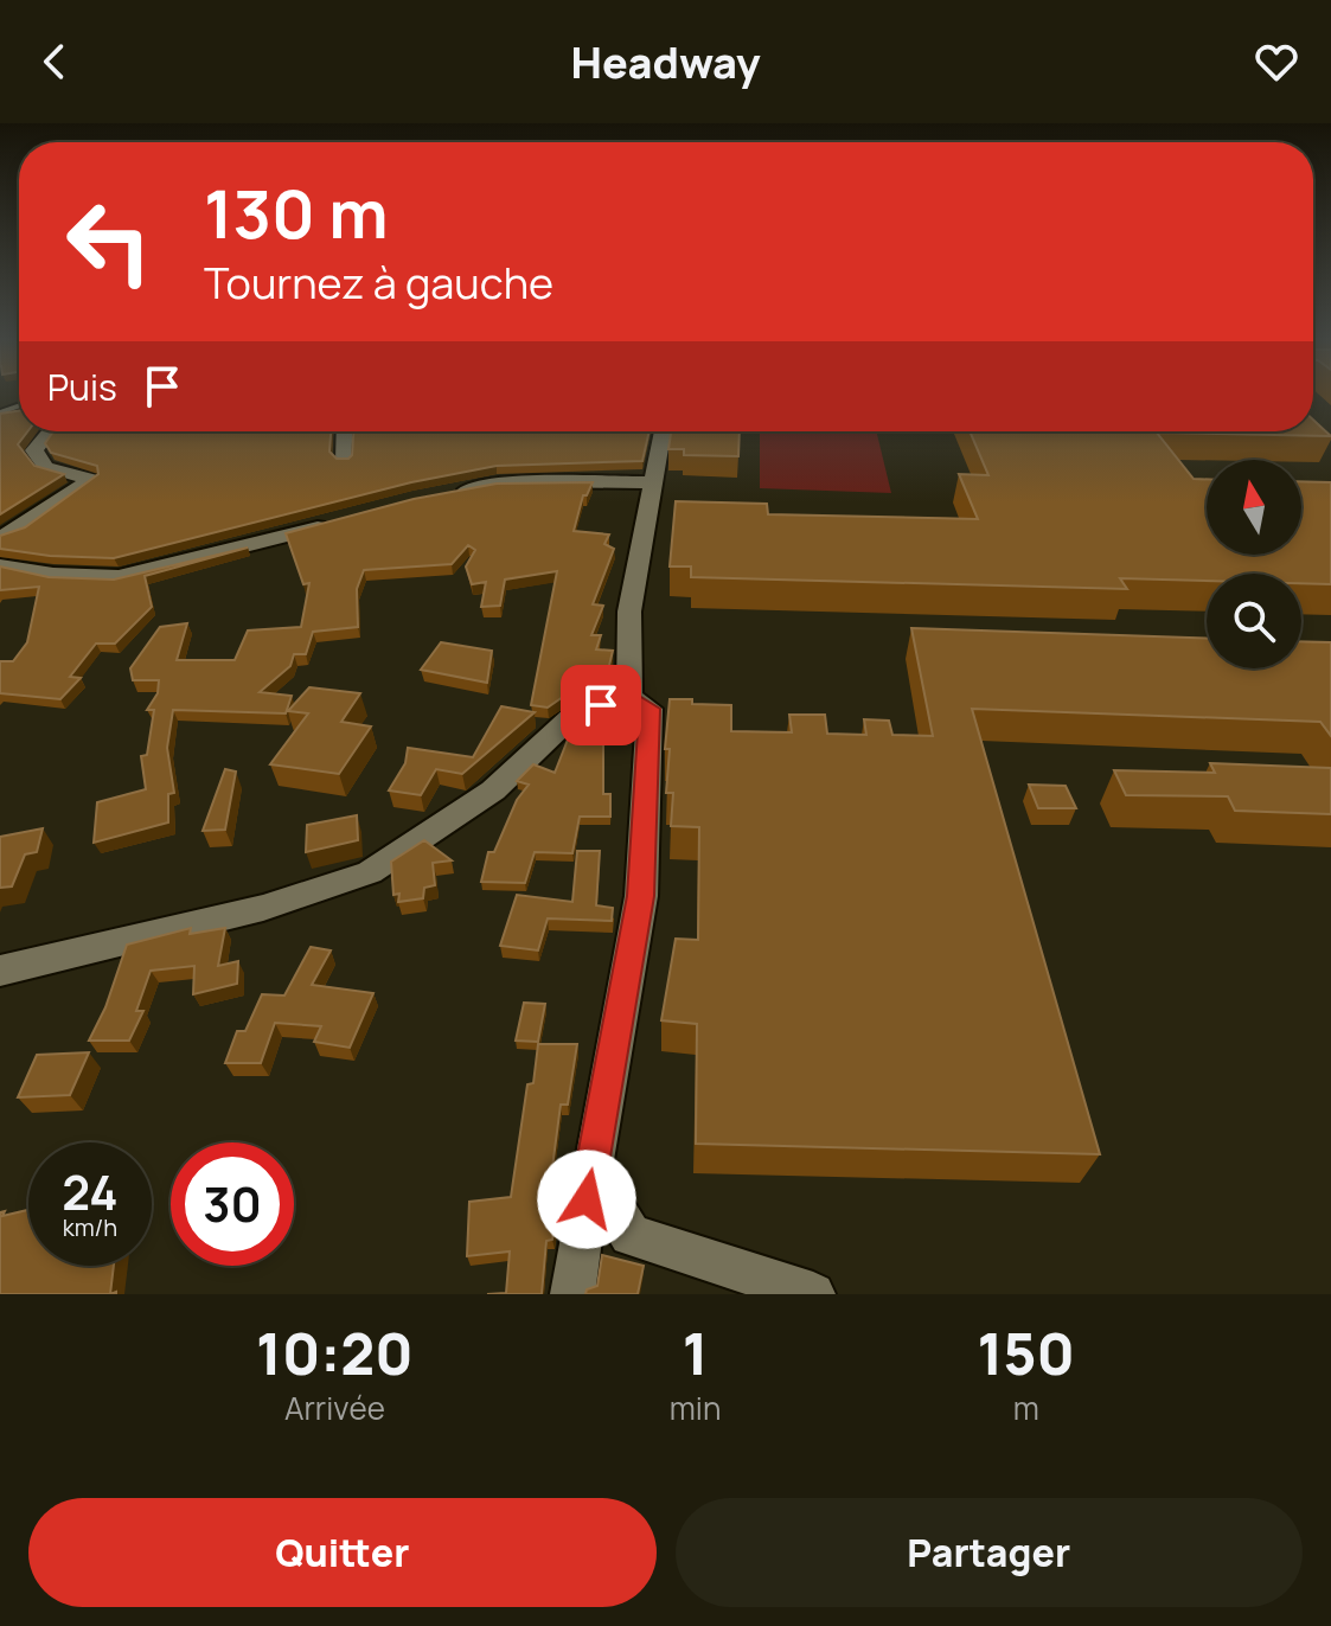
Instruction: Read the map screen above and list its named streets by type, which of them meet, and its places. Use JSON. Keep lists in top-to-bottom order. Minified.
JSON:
{"north":"top","page":{"header":"Headway","turn":["130 m","Tournez à gauche"],"then":"Puis","speed":"24 km/h","limit":"30","eta":["10:20","Arrivée","1","min","150","m"],"buttons":["Quitter","Partager"]}}
